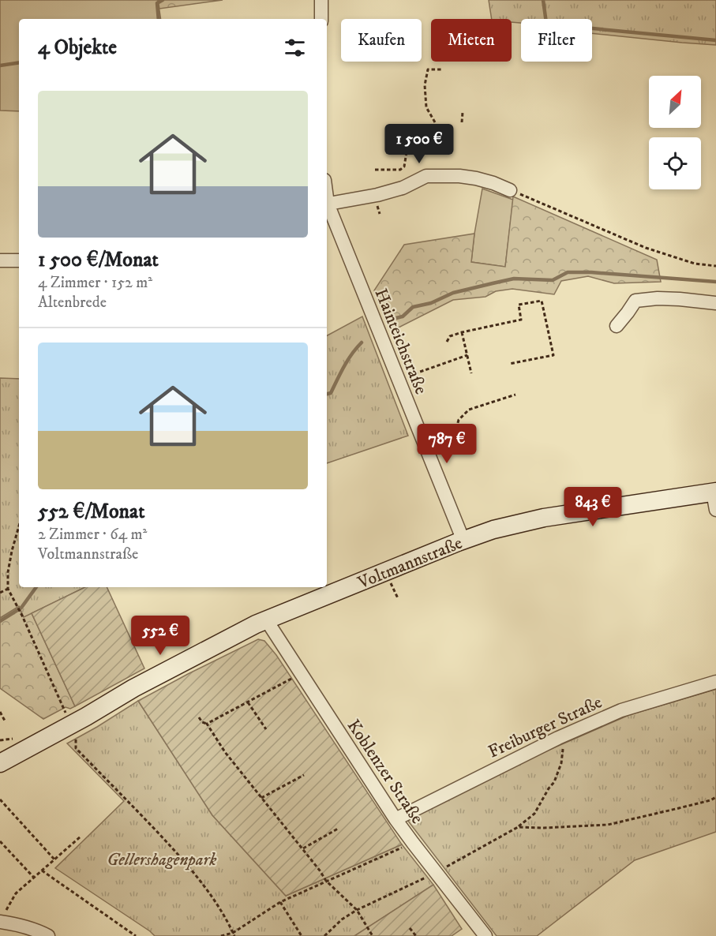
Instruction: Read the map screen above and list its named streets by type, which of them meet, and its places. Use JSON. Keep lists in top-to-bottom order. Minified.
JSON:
{"streets":{"street":["Hainteichstraße","Voltmannstraße","Freiburger Straße","Koblenzer Straße"]},"crossings":[["Hainteichstraße","Voltmannstraße"],["Voltmannstraße","Koblenzer Straße"],["Freiburger Straße","Koblenzer Straße"]],"parks":["Gellershagenpark"],"north":"top right","page":{"chip":["Kaufen","Mieten","Filter"],"heading":"4 Objekte","list":[{"name":"1 500 €/Monat","note":"4 Zimmer · 152 m² · Altenbrede"},{"name":"552 €/Monat","note":"2 Zimmer · 64 m² · Voltmannstraße"}],"price":["1 500 €","787 €","843 €","552 €"]}}
